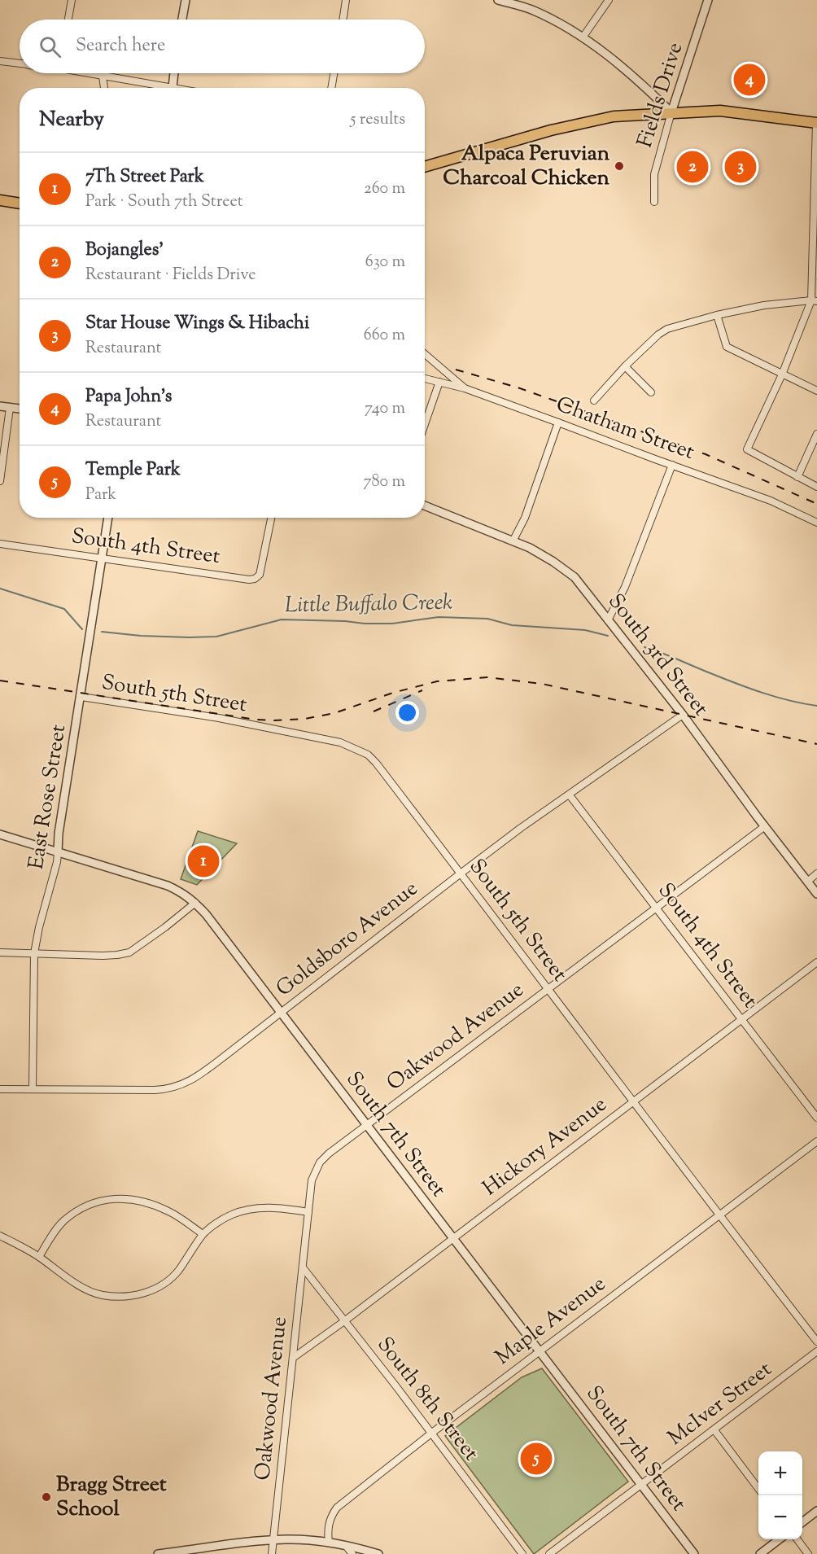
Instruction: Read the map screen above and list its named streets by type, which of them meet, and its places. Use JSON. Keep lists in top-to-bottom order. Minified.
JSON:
{"streets":{"street":["Fields Drive","Chatham Street","South 4th Street","South 3rd Street","South 5th Street","East Rose Street","Goldsboro Avenue","Oakwood Avenue","South 7th Street","Hickory Avenue","Maple Avenue","South 8th Street","McIver Street"]},"crossings":[["South 4th Street","East Rose Street"],["South 4th Street","Goldsboro Avenue"],["South 4th Street","Oakwood Avenue"],["South 4th Street","Hickory Avenue"],["South 3rd Street","Goldsboro Avenue"],["South 3rd Street","Oakwood Avenue"],["South 5th Street","East Rose Street"],["South 5th Street","Goldsboro Avenue"],["South 5th Street","Oakwood Avenue"],["South 5th Street","Hickory Avenue"],["South 5th Street","Maple Avenue"],["East Rose Street","Goldsboro Avenue"],["East Rose Street","South 7th Street"],["Goldsboro Avenue","South 7th Street"],["Oakwood Avenue","South 7th Street"],["Oakwood Avenue","Hickory Avenue"],["Oakwood Avenue","South 8th Street"],["South 7th Street","Hickory Avenue"],["South 7th Street","Maple Avenue"],["South 7th Street","McIver Street"],["Hickory Avenue","South 8th Street"],["Maple Avenue","South 8th Street"]],"water":["Little Buffalo Creek"],"places":["Alpaca Peruvian Charcoal Chicken","Bragg Street School"],"page":{"search":"Search here","pins":["4","2","3","1","5"],"heading":["Nearby","5 results"],"list":[{"mark":"1","name":"7Th Street Park","note":"Park · South 7th Street","value":"260 m"},{"mark":"2","name":"Bojangles'","note":"Restaurant · Fields Drive","value":"630 m"},{"mark":"3","name":"Star House Wings & Hibachi","note":"Restaurant","value":"660 m"},{"mark":"4","name":"Papa John's","note":"Restaurant","value":"740 m"},{"mark":"5","name":"Temple Park","note":"Park","value":"780 m"}],"map_buttons":["+","−"]}}
